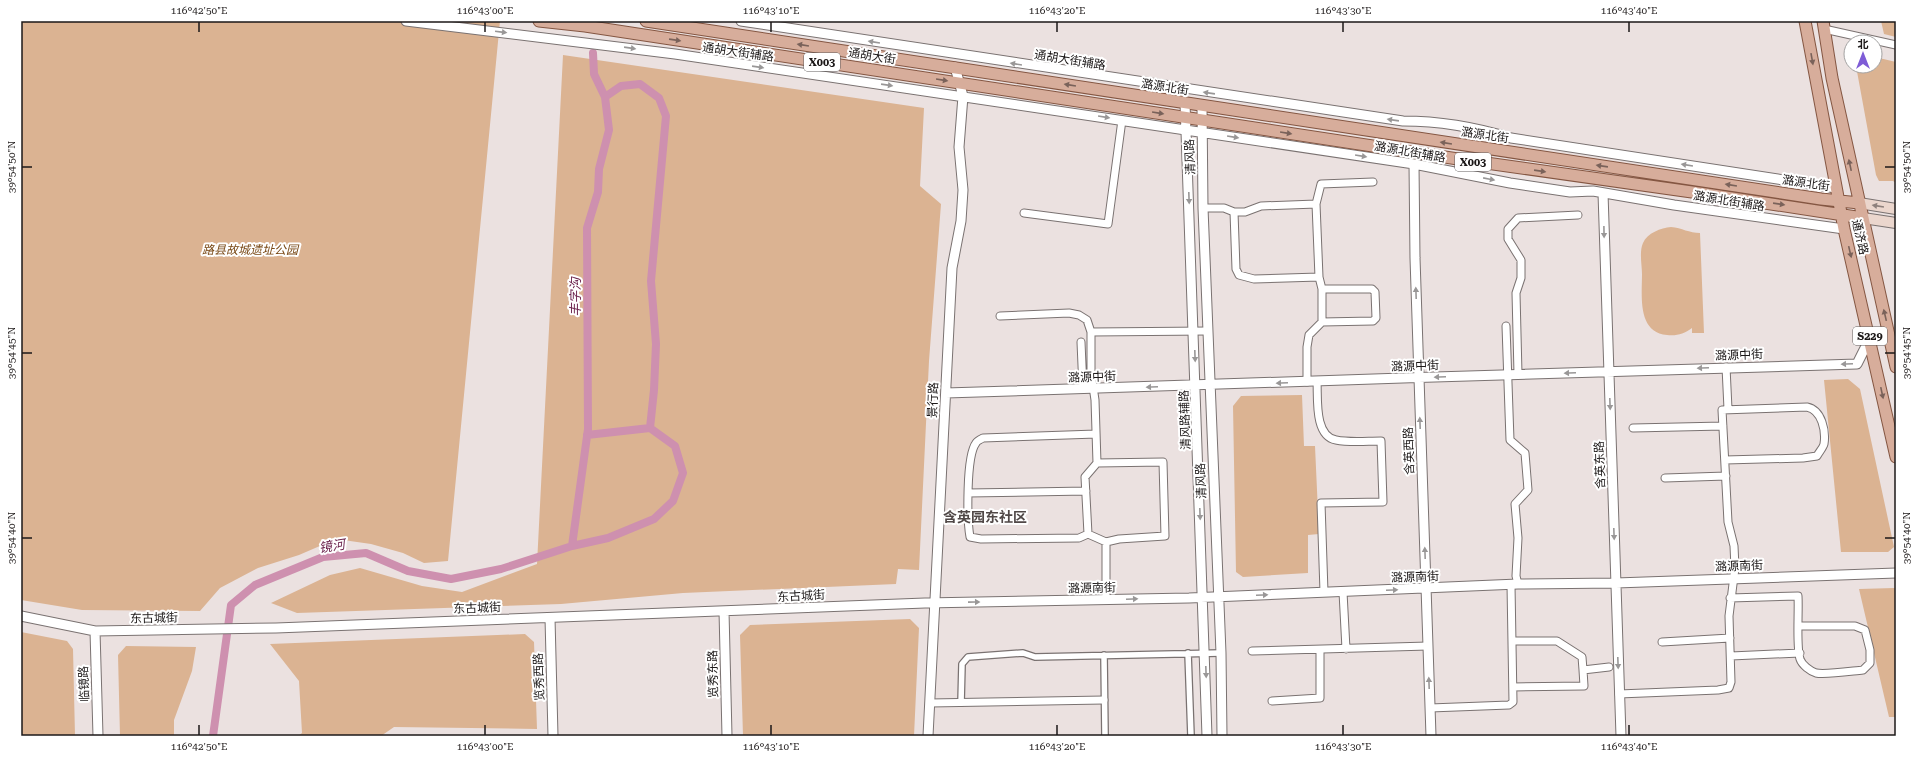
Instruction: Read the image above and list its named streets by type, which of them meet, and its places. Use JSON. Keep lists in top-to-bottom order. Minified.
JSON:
{"streets":{"main road":["通胡大街","X003","潞源北街","通济路","S229"],"street":["通胡大街辅路","潞源北街辅路","清风路","潞源中街","景行路","清风路辅路","含英西路","含英东路","潞源南街","东古城街","览秀东路","览秀西路","临镜路"]},"crossings":[["通胡大街辅路","潞源北街辅路"],["通胡大街辅路","通济路"],["通胡大街辅路","景行路"],["通胡大街","潞源北街"],["通胡大街","景行路"],["X003","潞源北街"],["X003","通济路"],["潞源北街","清风路"],["潞源北街","通济路"],["潞源北街","清风路辅路"],["潞源北街辅路","清风路"],["潞源北街辅路","通济路"],["潞源北街辅路","清风路辅路"],["潞源北街辅路","含英西路"],["潞源北街辅路","含英东路"],["清风路","潞源中街"],["清风路","潞源南街"],["通济路","潞源中街"],["潞源中街","景行路"],["潞源中街","清风路辅路"],["潞源中街","含英西路"],["潞源中街","含英东路"],["景行路","潞源南街"],["景行路","东古城街"],["清风路辅路","潞源南街"],["含英西路","潞源南街"],["含英东路","潞源南街"],["潞源南街","东古城街"],["东古城街","览秀东路"],["东古城街","览秀西路"],["东古城街","临镜路"]],"one_way":["潞源北街辅路","潞源中街","清风路辅路","含英西路","含英东路"],"districts":["含英园东社区"],"water":["丰字沟","镜河"],"parks":["路县故城遗址公园"],"north":"top","coordinates":["116°42'50\"E","116°43'00\"E","116°43'10\"E","116°43'20\"E","116°43'30\"E","116°43'40\"E","39°54'50\"N","39°54'45\"N","39°54'40\"N"]}
